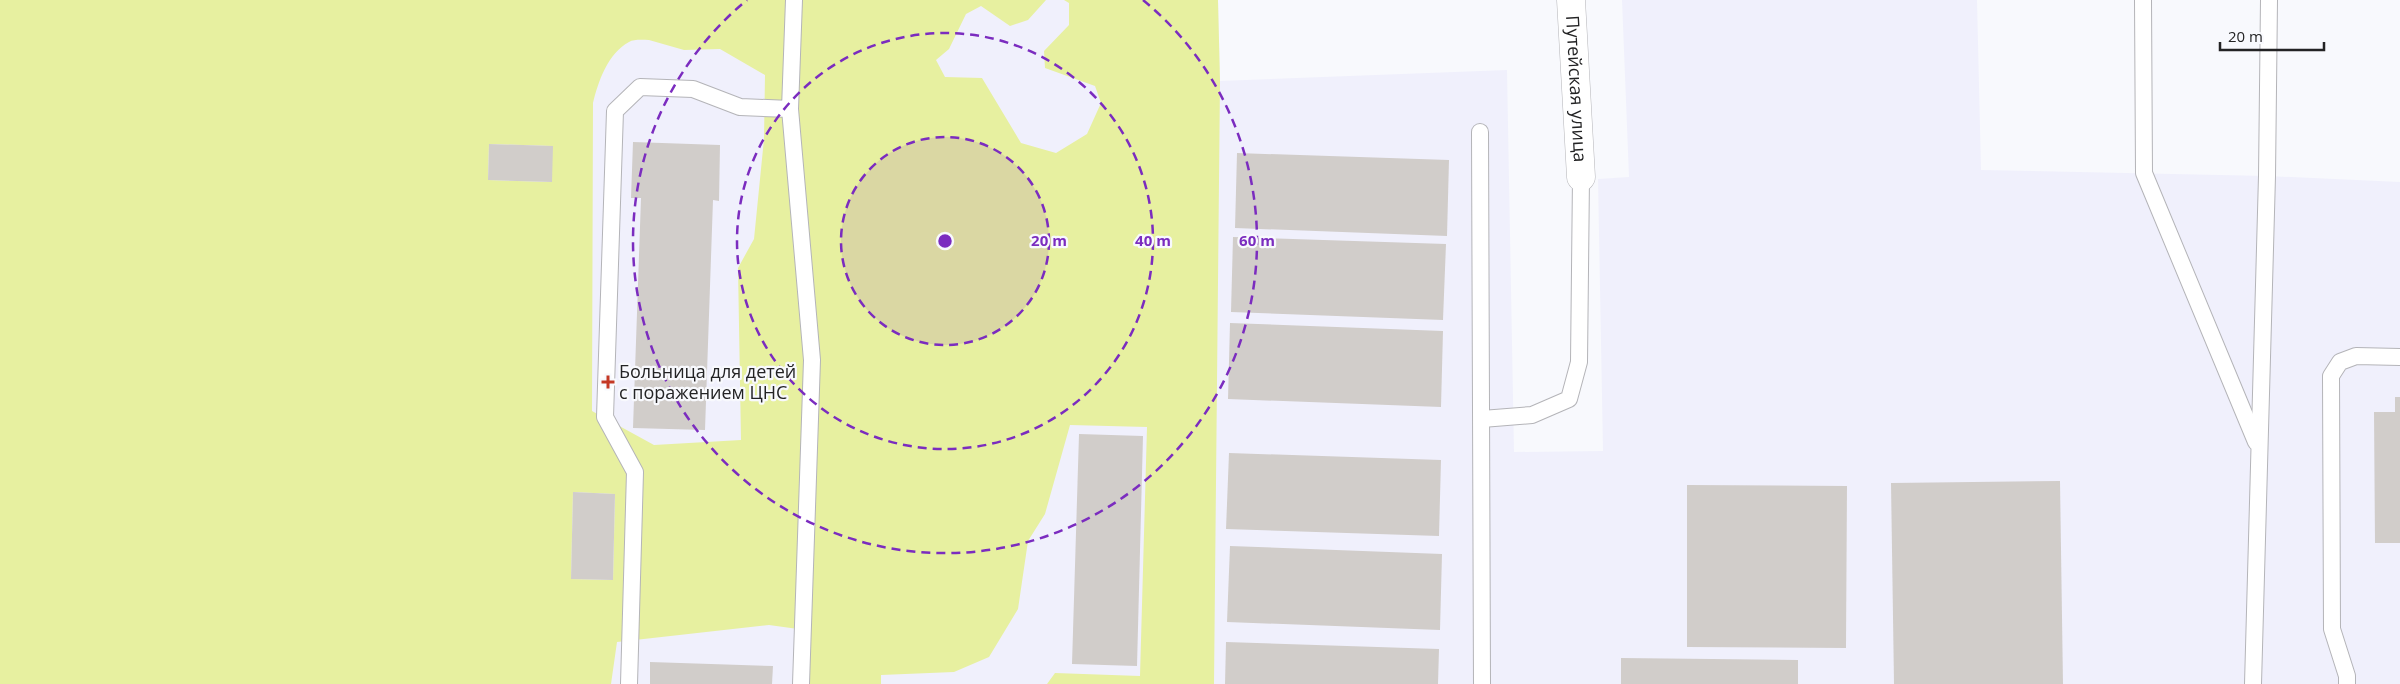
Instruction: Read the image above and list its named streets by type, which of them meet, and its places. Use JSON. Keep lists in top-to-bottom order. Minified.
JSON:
{"streets":{"street":["Путейская улица"]},"places":{"health":["Больница для детей с поражением ЦНС"]},"scale_bar":"20 m","rings":["20 m","40 m","60 m"]}
